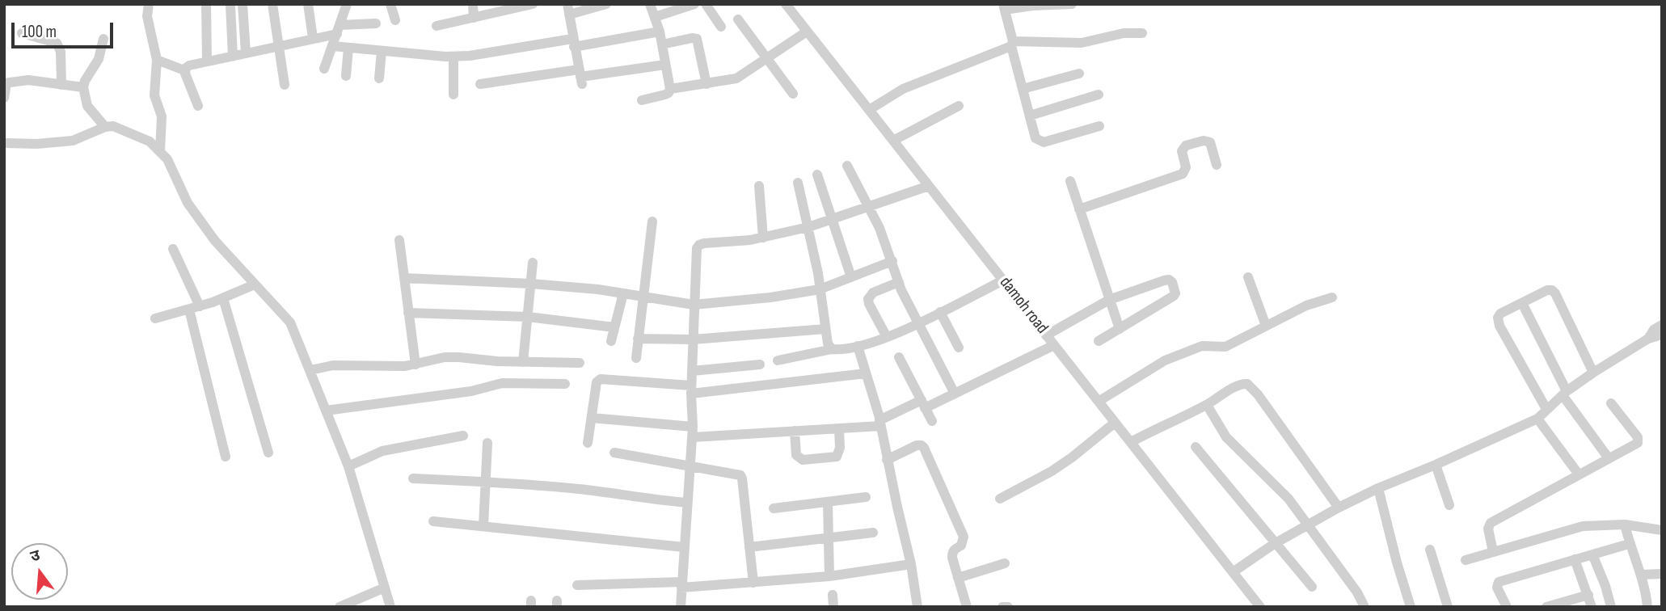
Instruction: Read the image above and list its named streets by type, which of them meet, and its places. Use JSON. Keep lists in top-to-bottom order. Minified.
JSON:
{"streets":{"street":["damoh road"]},"scale_bar":"100 m","north":"top"}
